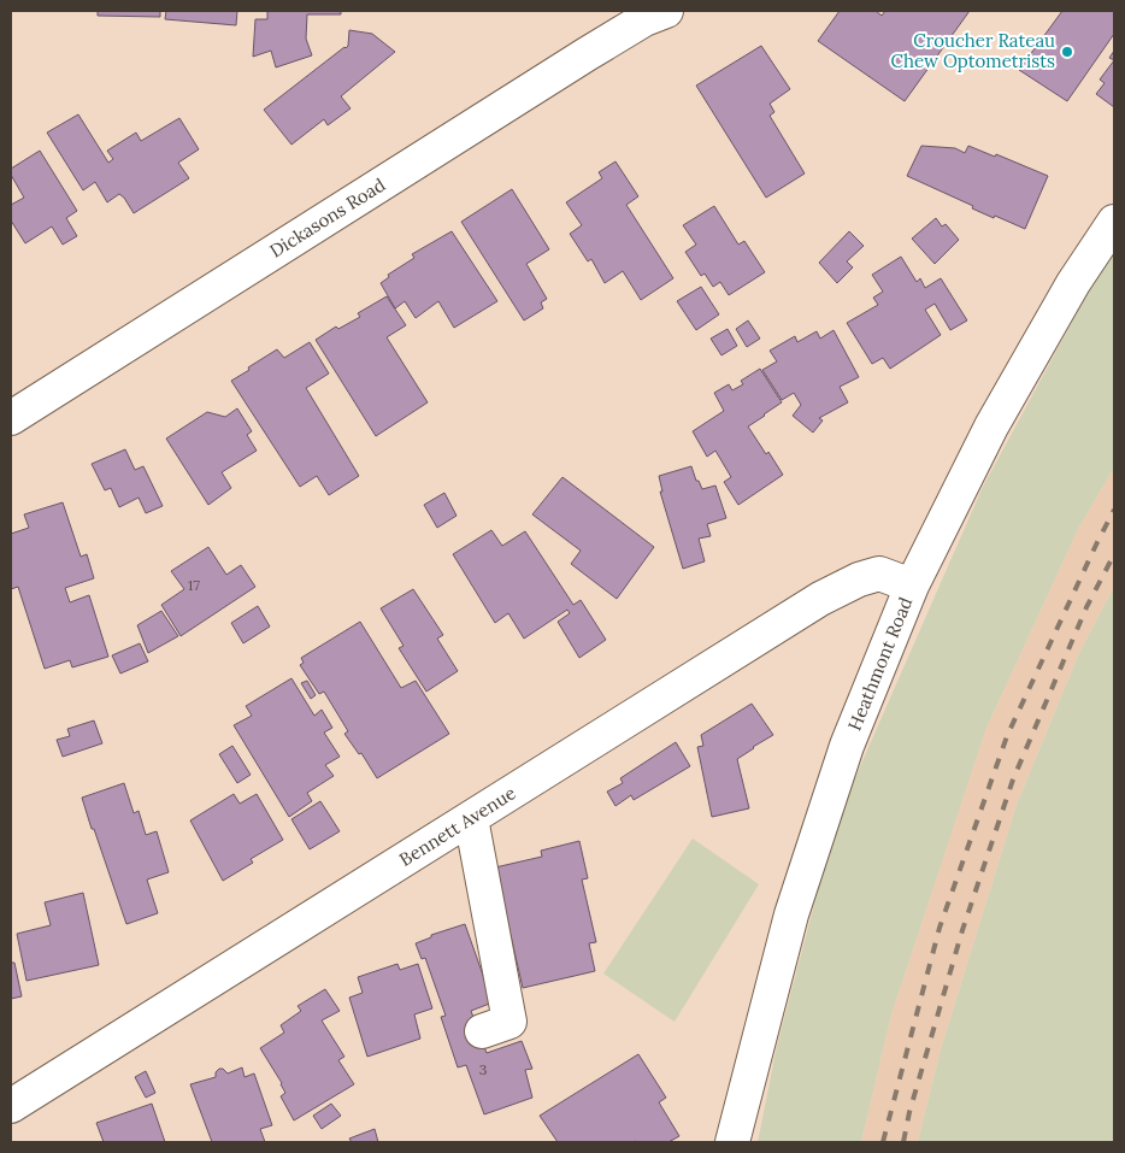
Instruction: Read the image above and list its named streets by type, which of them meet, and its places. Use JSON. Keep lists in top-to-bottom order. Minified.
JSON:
{"streets":{"street":["Dickasons Road","Heathmont Road","Bennett Avenue"]},"crossings":[["Heathmont Road","Bennett Avenue"]],"places":["Croucher Rateau Chew Optometrists"],"house_numbers":["17","3"]}
